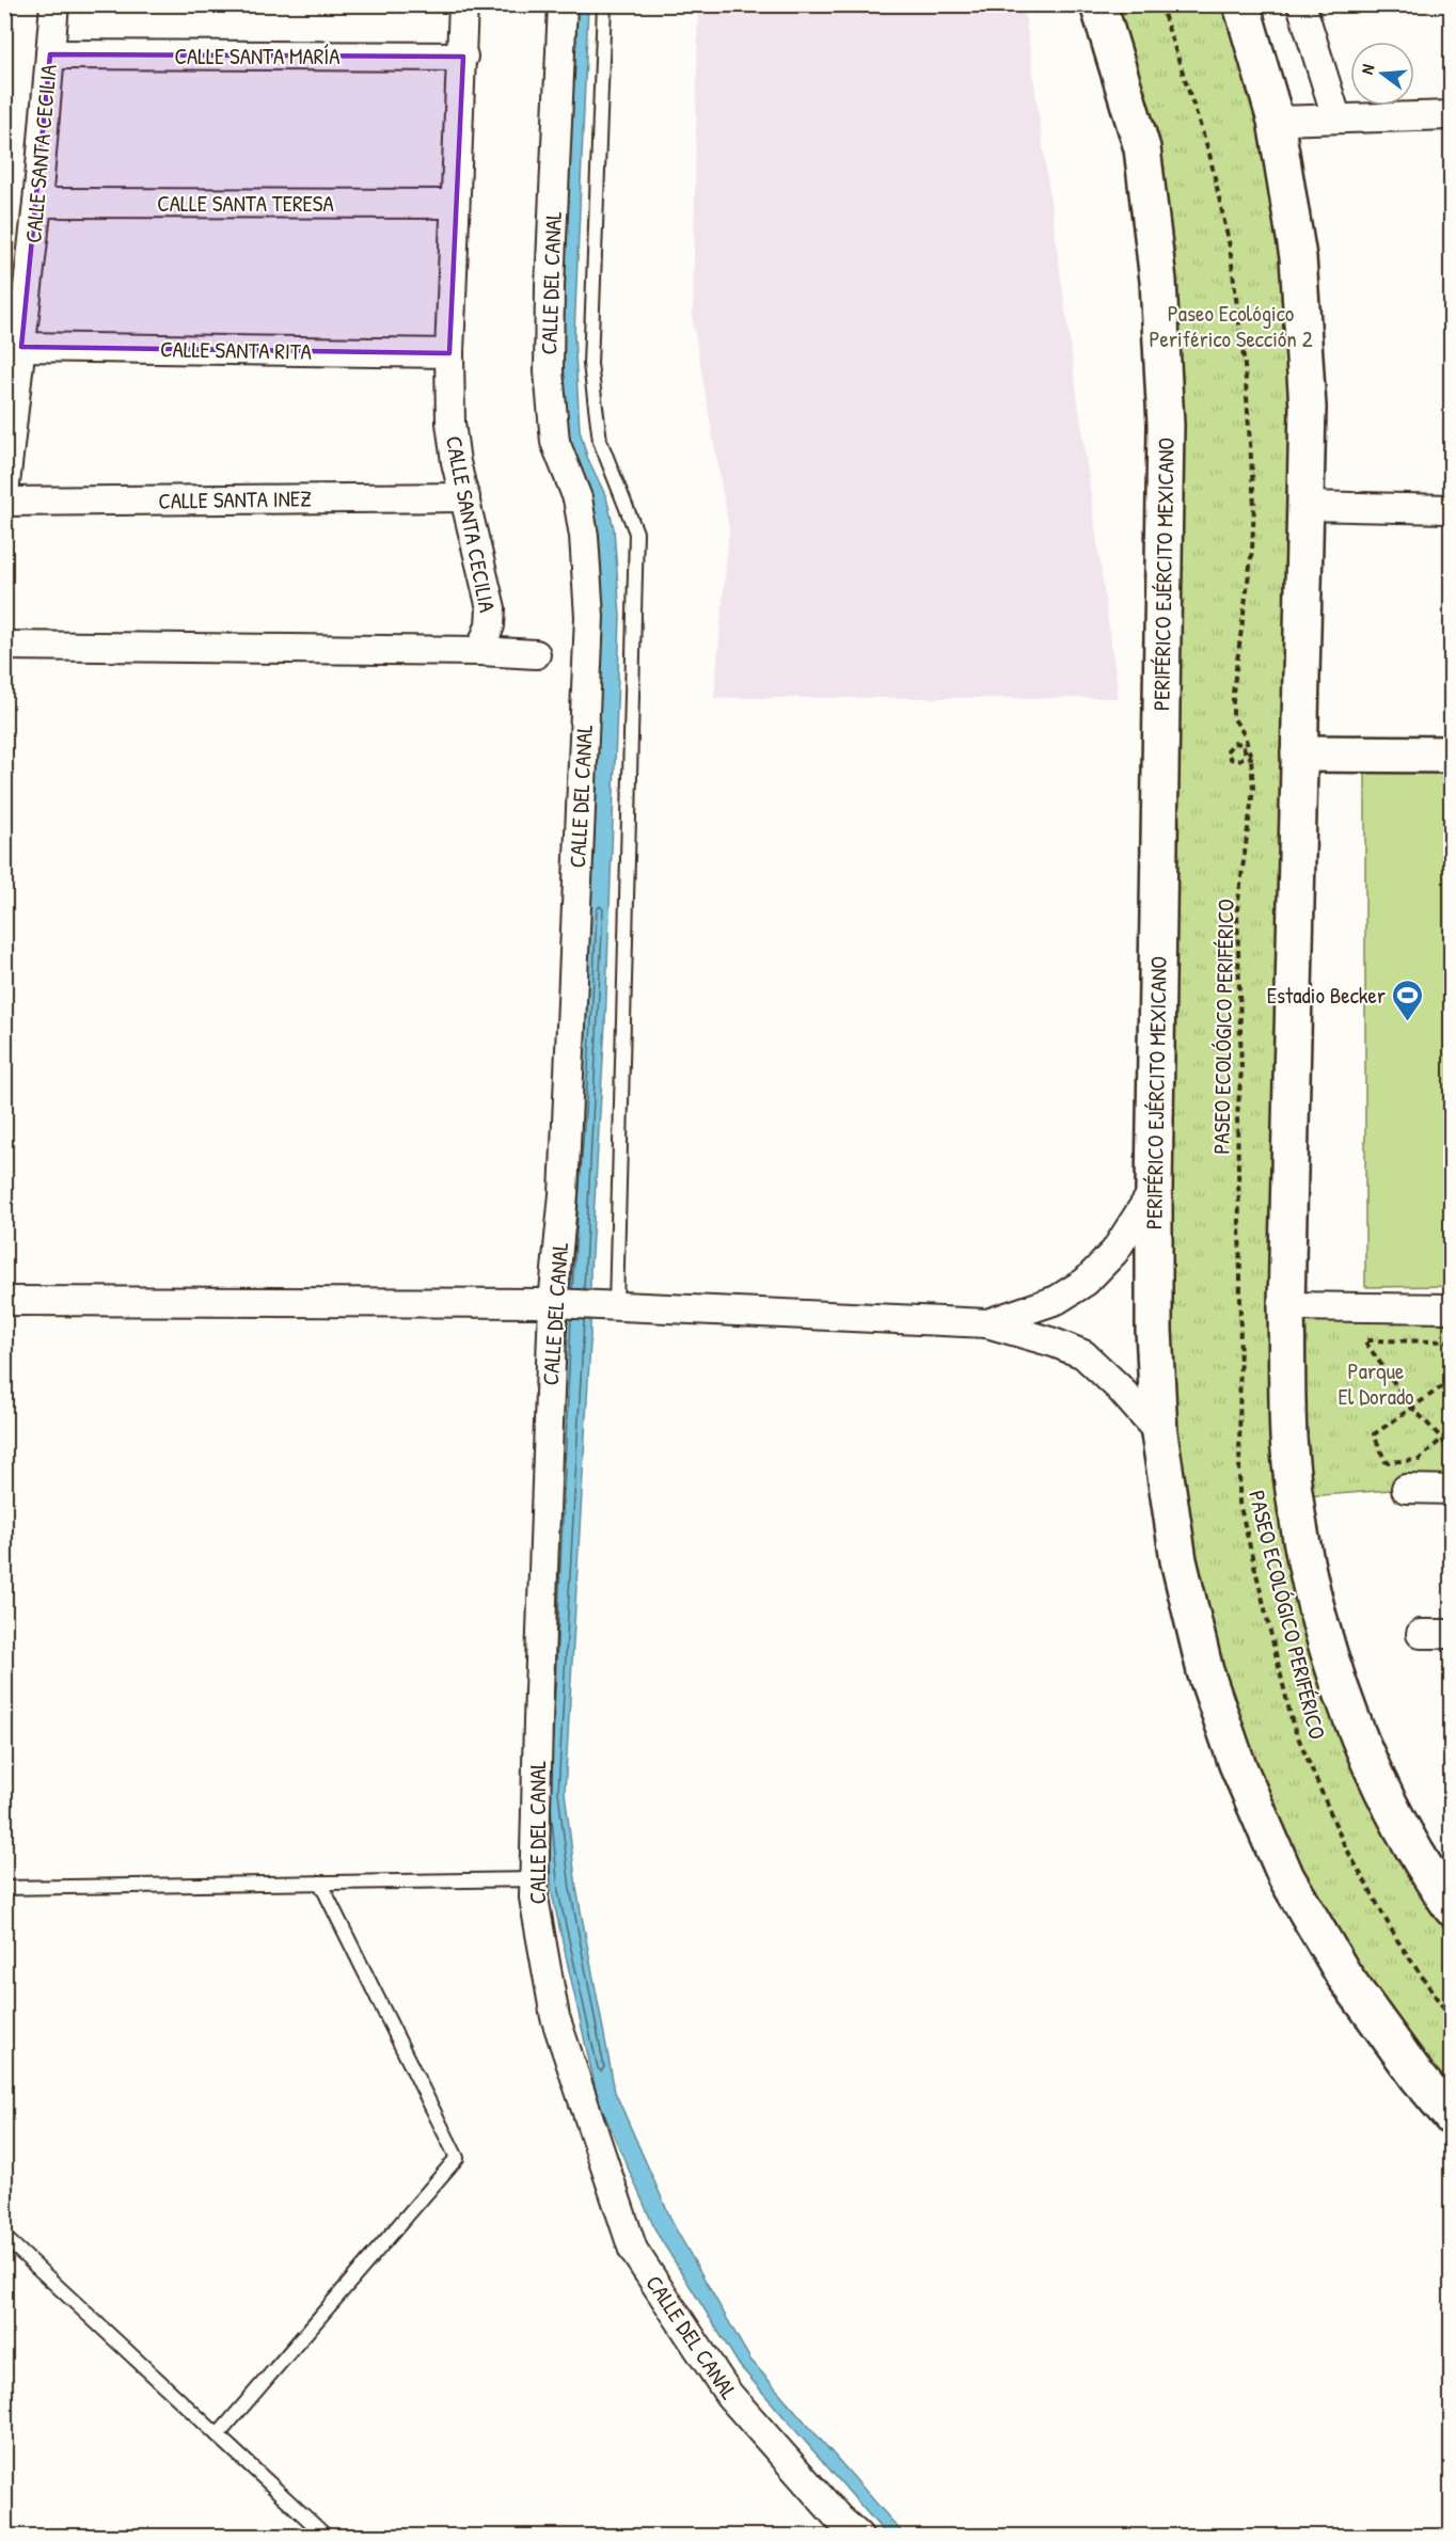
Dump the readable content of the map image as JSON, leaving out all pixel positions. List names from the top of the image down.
{
  "streets": {
    "main road": ["PERIFÉRICO EJÉRCITO MEXICANO"],
    "street": [
      "CALLE SANTA MARÍA",
      "CALLE SANTA CECILIA",
      "CALLE SANTA TERESA",
      "CALLE DEL CANAL",
      "CALLE SANTA RITA",
      "CALLE SANTA INEZ"
    ],
    "path": ["PASEO ECOLÓGICO PERIFÉRICO"]
  },
  "crossings": [
    ["CALLE SANTA MARÍA", "CALLE SANTA CECILIA"],
    ["CALLE SANTA CECILIA", "CALLE SANTA TERESA"],
    ["CALLE SANTA CECILIA", "CALLE SANTA RITA"],
    ["CALLE SANTA CECILIA", "CALLE SANTA INEZ"]
  ],
  "parks": ["Paseo Ecológico Periférico Sección 2", "Parque El Dorado"],
  "places": {
    "sports": ["Estadio Becker"]
  },
  "north": "left"
}
